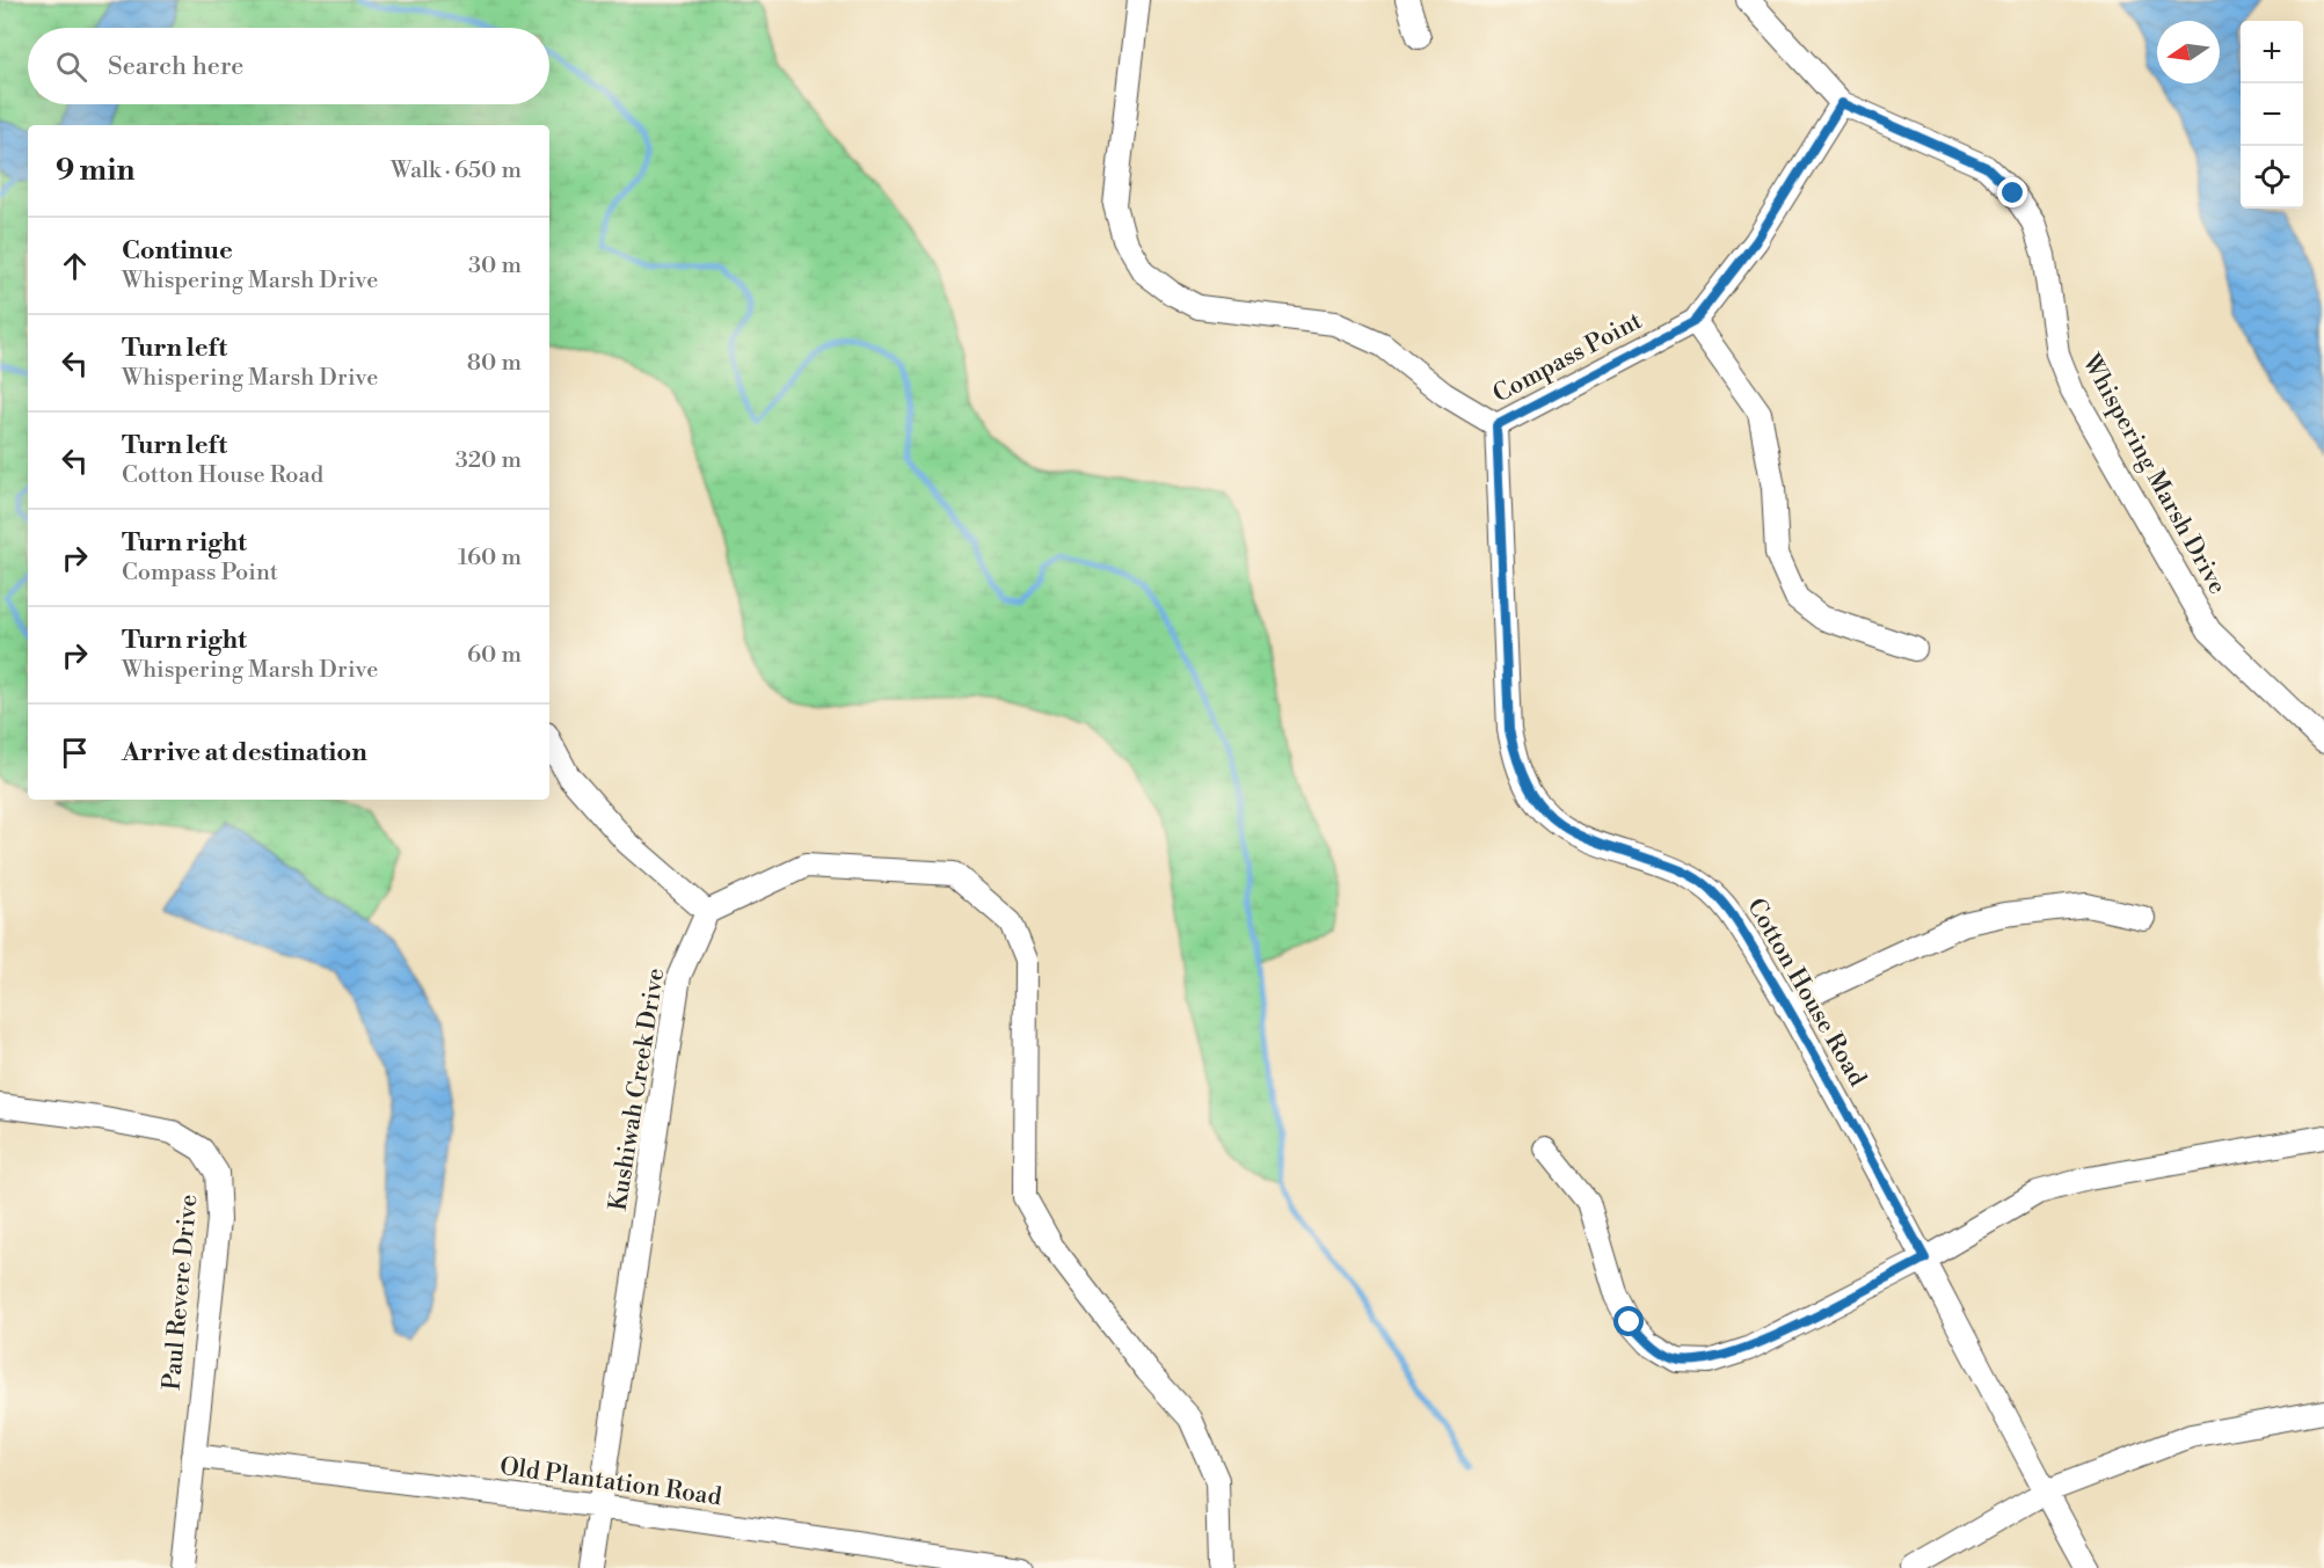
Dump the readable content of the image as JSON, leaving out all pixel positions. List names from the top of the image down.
{
  "streets": {
    "street": [
      "Compass Point",
      "Whispering Marsh Drive",
      "Cotton House Road",
      "Kushiwah Creek Drive",
      "Paul Revere Drive",
      "Old Plantation Road"
    ]
  },
  "crossings": [
    ["Compass Point", "Whispering Marsh Drive"],
    ["Compass Point", "Cotton House Road"],
    ["Kushiwah Creek Drive", "Old Plantation Road"],
    ["Paul Revere Drive", "Old Plantation Road"]
  ],
  "north": "left",
  "page": {
    "map_buttons": ["+", "−"],
    "search": "Search here",
    "heading": ["9 min", "Walk · 650 m"],
    "list": [
      ["Continue", "Whispering Marsh Drive", "30 m"],
      ["Turn left", "Whispering Marsh Drive", "80 m"],
      ["Turn left", "Cotton House Road", "320 m"],
      ["Turn right", "Compass Point", "160 m"],
      ["Turn right", "Whispering Marsh Drive", "60 m"],
      "Arrive at destination"
    ]
  }
}
